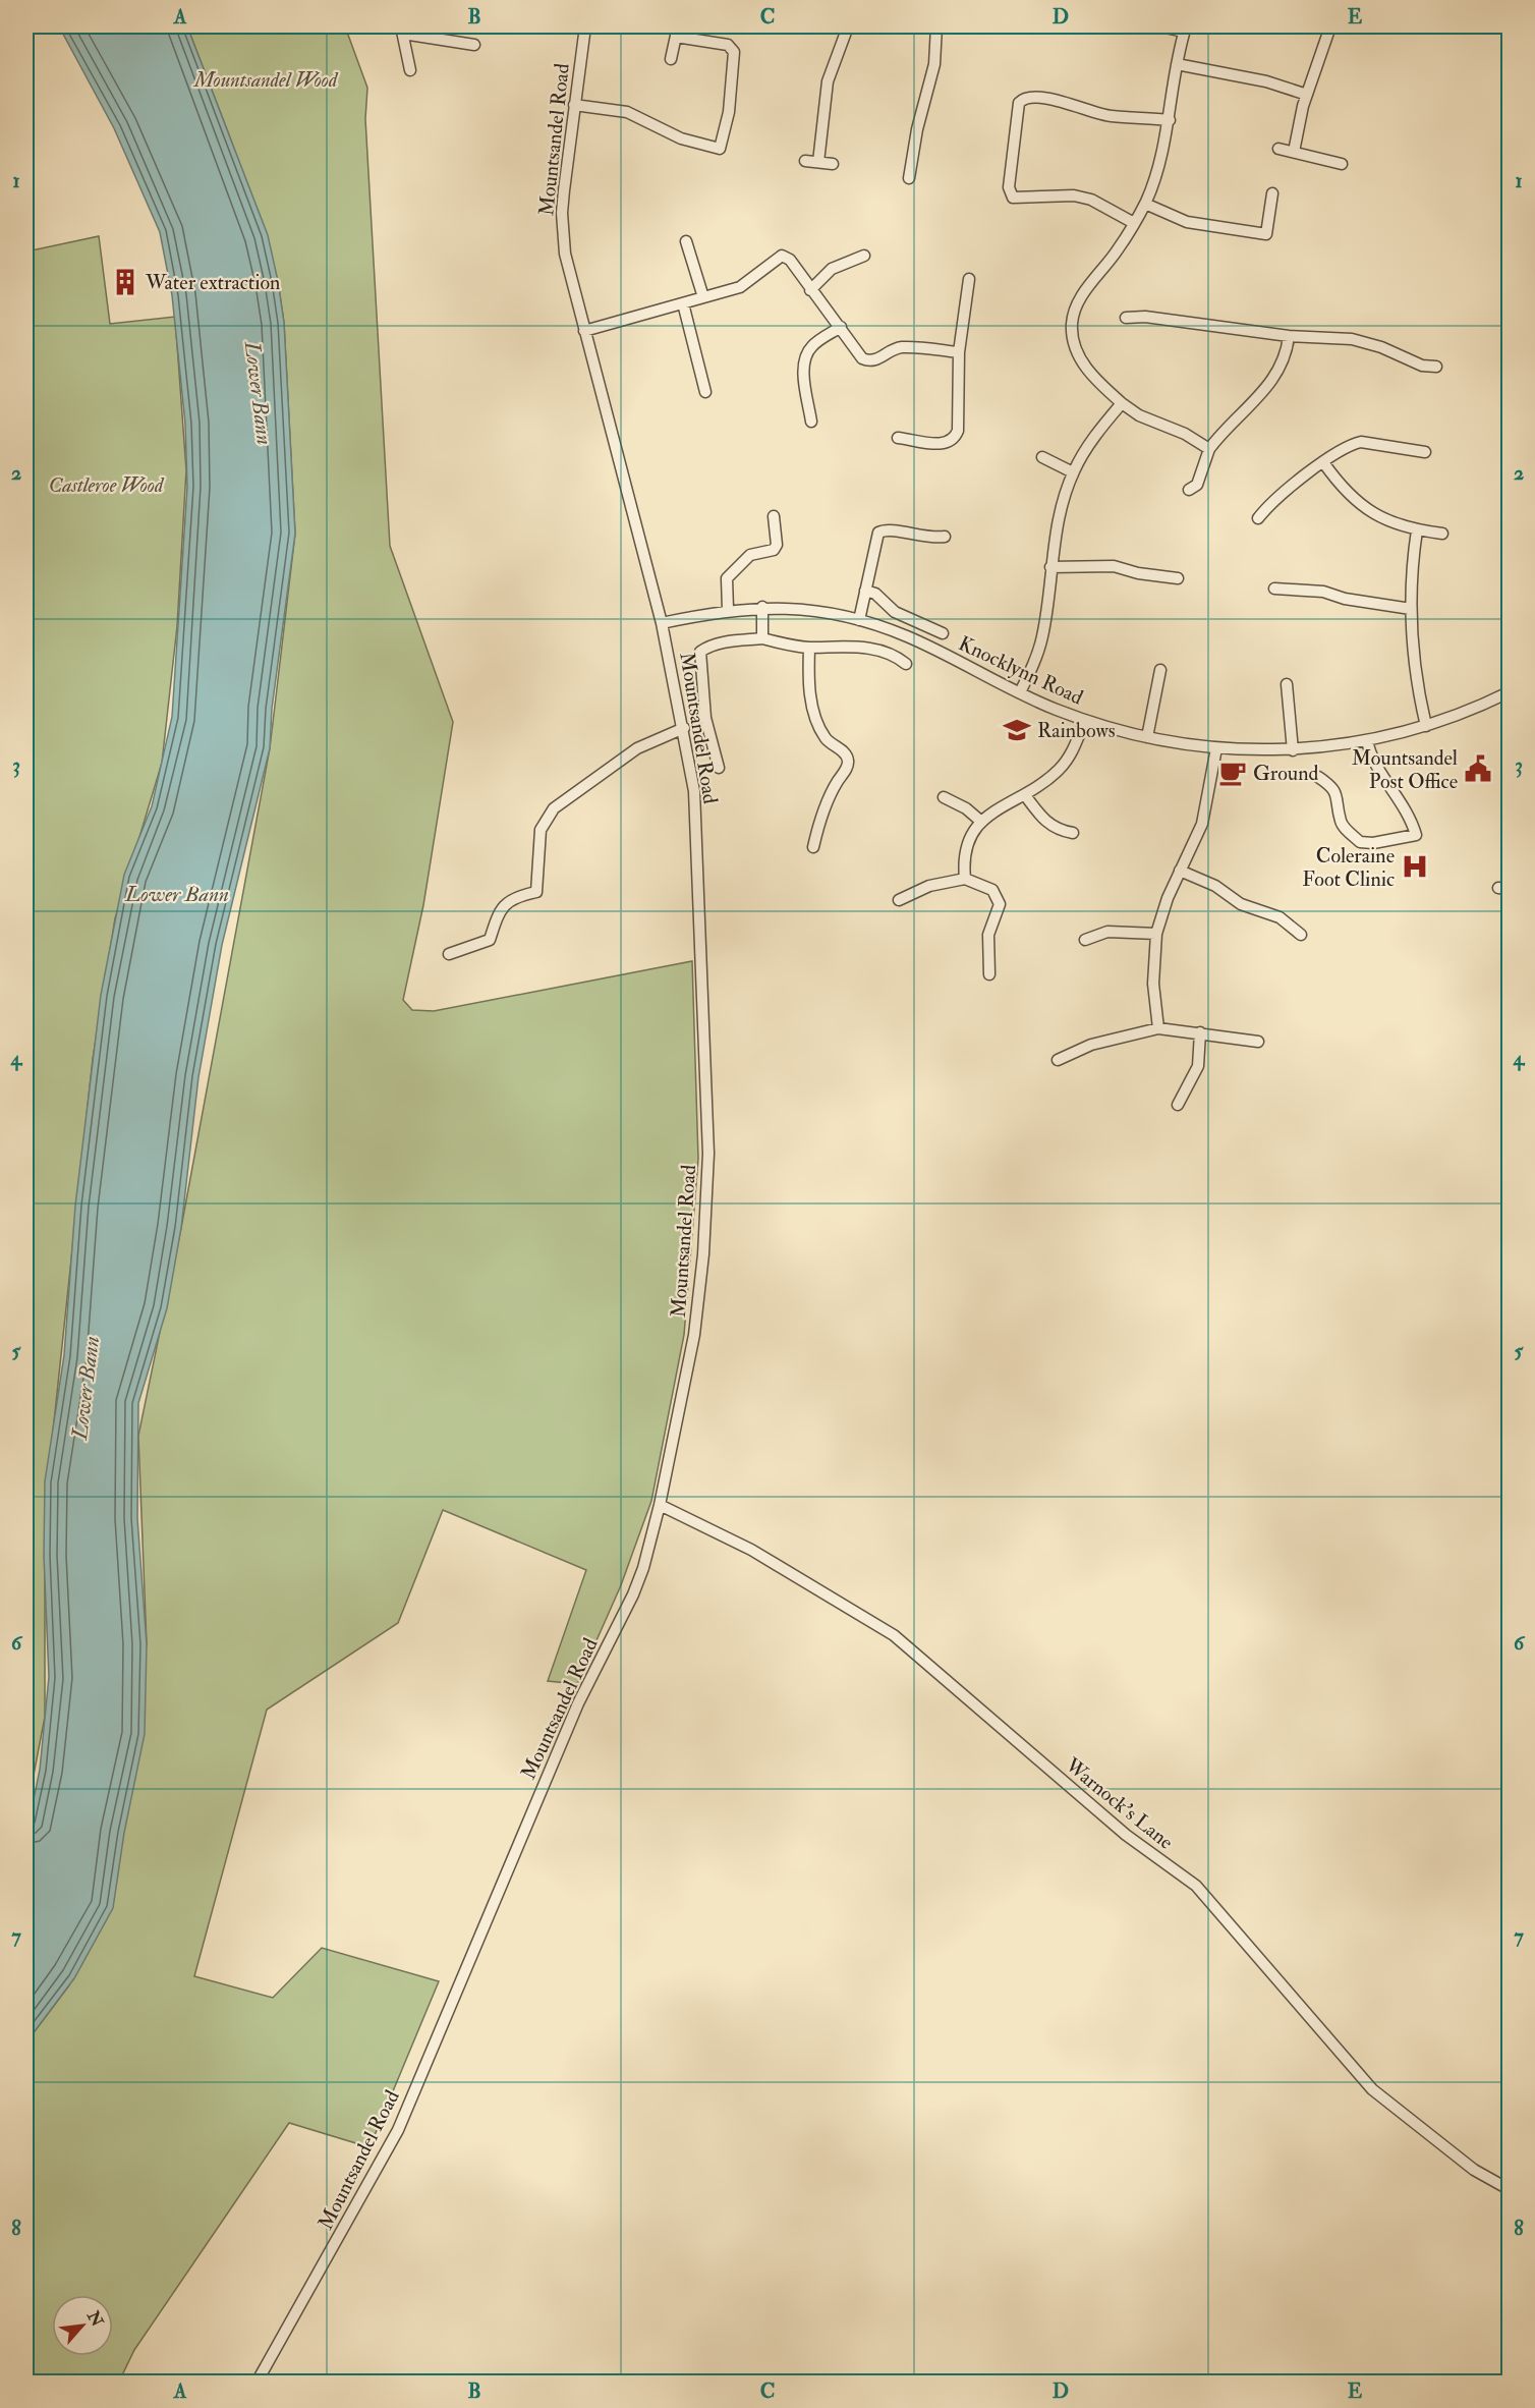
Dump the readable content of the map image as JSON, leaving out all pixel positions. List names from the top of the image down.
{
  "streets": {
    "street": ["Mountsandel Road", "Knocklynn Road", "Warnock's Lane"]
  },
  "crossings": [
    ["Mountsandel Road", "Knocklynn Road"],
    ["Mountsandel Road", "Warnock's Lane"]
  ],
  "water": ["Lower Bann"],
  "parks": ["Mountsandel Wood", "Castleroe Wood"],
  "places": {
    "building": ["Water extraction"],
    "school or university": ["Rainbows"],
    "public building": ["Mountsandel Post Office"],
    "cafe": ["Ground"],
    "hospital": ["Coleraine Foot Clinic"]
  },
  "north": "top right",
  "grid": {
    "columns": [
      "A",
      "B",
      "C",
      "D",
      "E"
    ],
    "rows": [
      "1",
      "2",
      "3",
      "4",
      "5",
      "6",
      "7",
      "8"
    ]
  }
}
